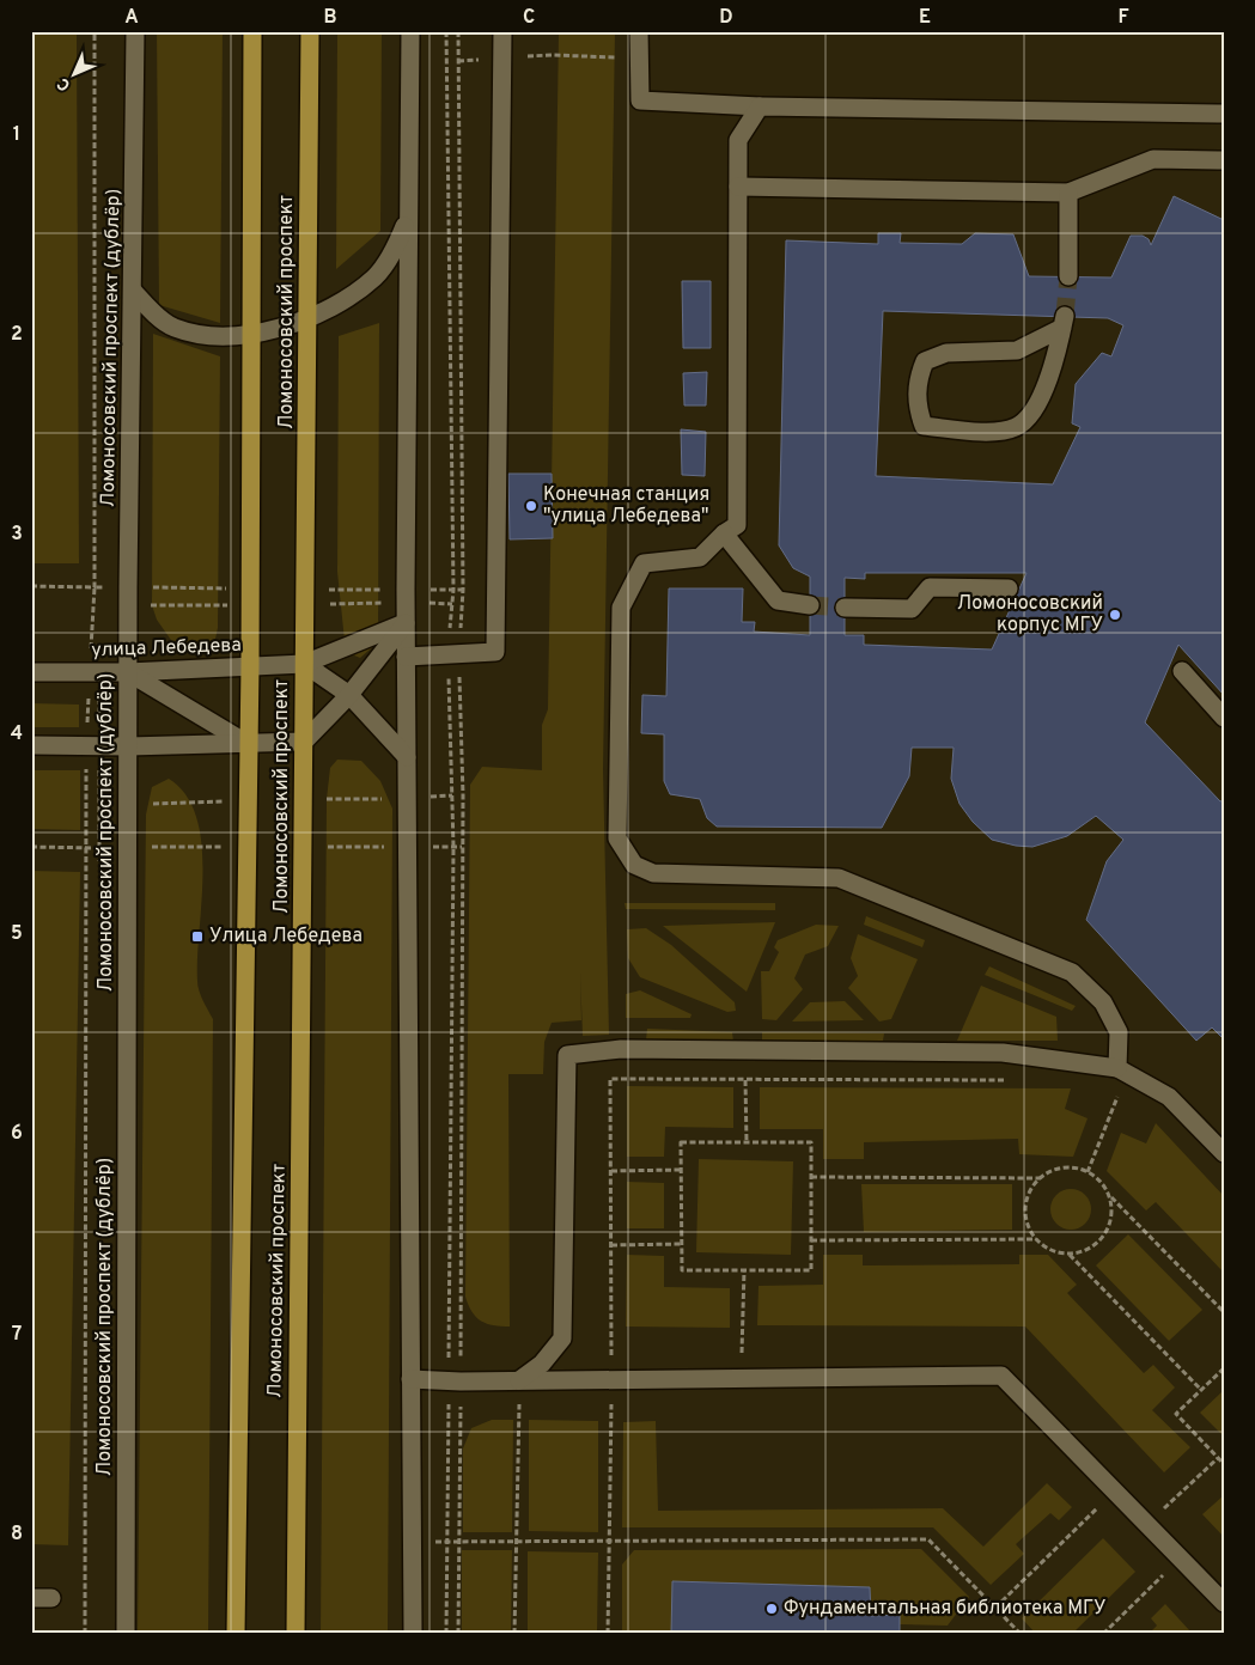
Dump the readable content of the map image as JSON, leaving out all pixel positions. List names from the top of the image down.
{
  "streets": {
    "main road": ["Ломоносовский проспект"],
    "street": ["Ломоносовский проспект (дублёр)", "улица Лебедева"]
  },
  "crossings": [
    ["Ломоносовский проспект", "Ломоносовский проспект (дублёр)"],
    ["Ломоносовский проспект", "улица Лебедева"],
    ["Ломоносовский проспект (дублёр)", "улица Лебедева"]
  ],
  "places": {
    "other": ["Конечная станция \"улица Лебедева\"", "Ломоносовский корпус МГУ", "Фундаментальная библиотека МГУ"],
    "transit": ["Улица Лебедева"]
  },
  "north": "bottom left",
  "grid": {
    "columns": [
      "A",
      "B",
      "C",
      "D",
      "E",
      "F"
    ],
    "rows": [
      "1",
      "2",
      "3",
      "4",
      "5",
      "6",
      "7",
      "8"
    ]
  }
}
